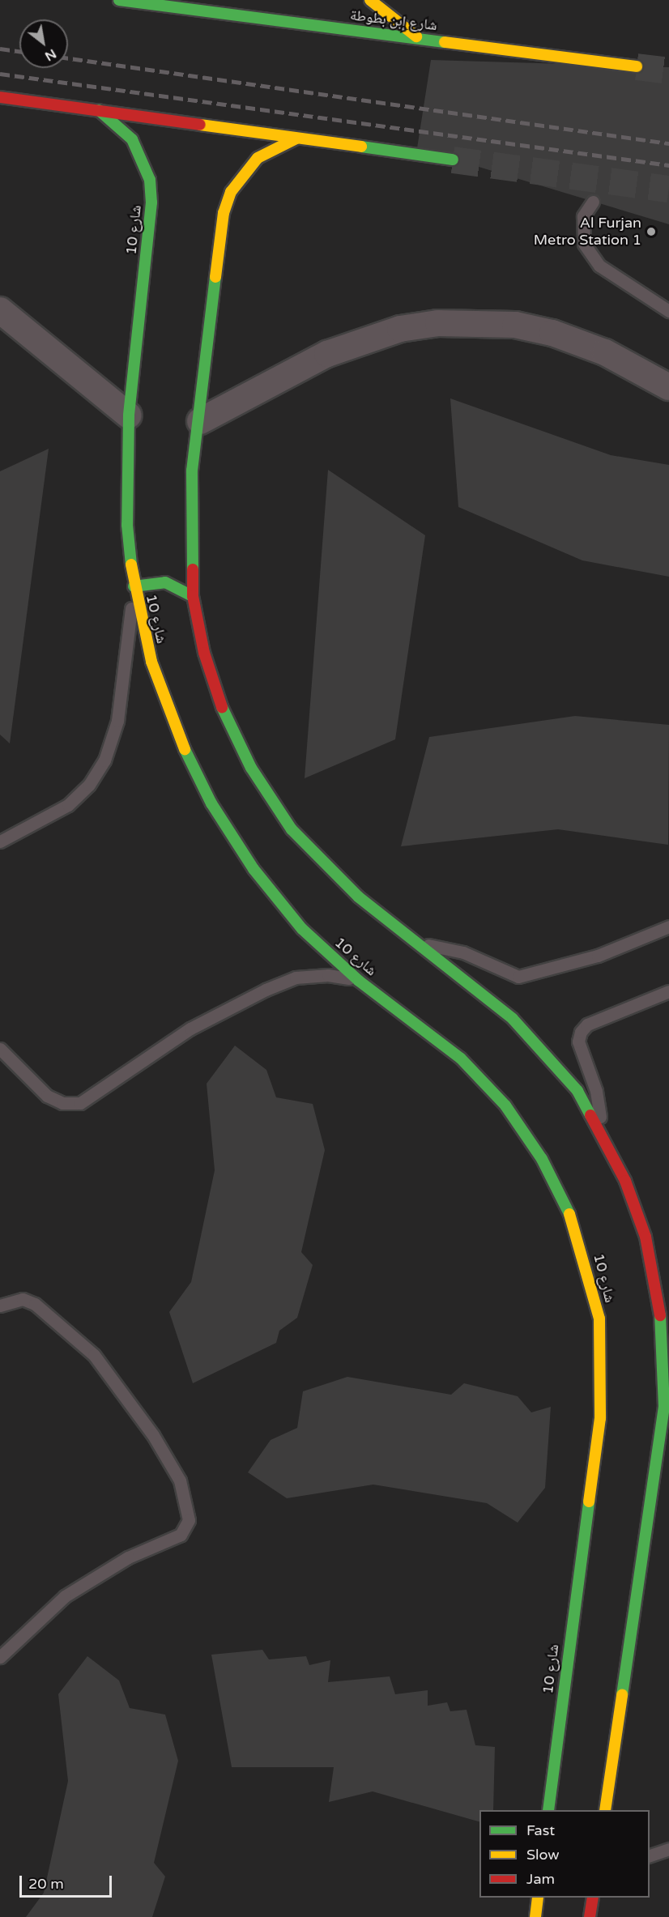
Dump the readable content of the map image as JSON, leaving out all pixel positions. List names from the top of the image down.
{
  "streets": {
    "street": ["شارع إبن بطوطة", "شارع 10"]
  },
  "places": ["Al Furjan Metro Station 1"],
  "legend": ["Fast", "Slow", "Jam"],
  "scale_bar": "20 m",
  "north": "bottom right"
}
